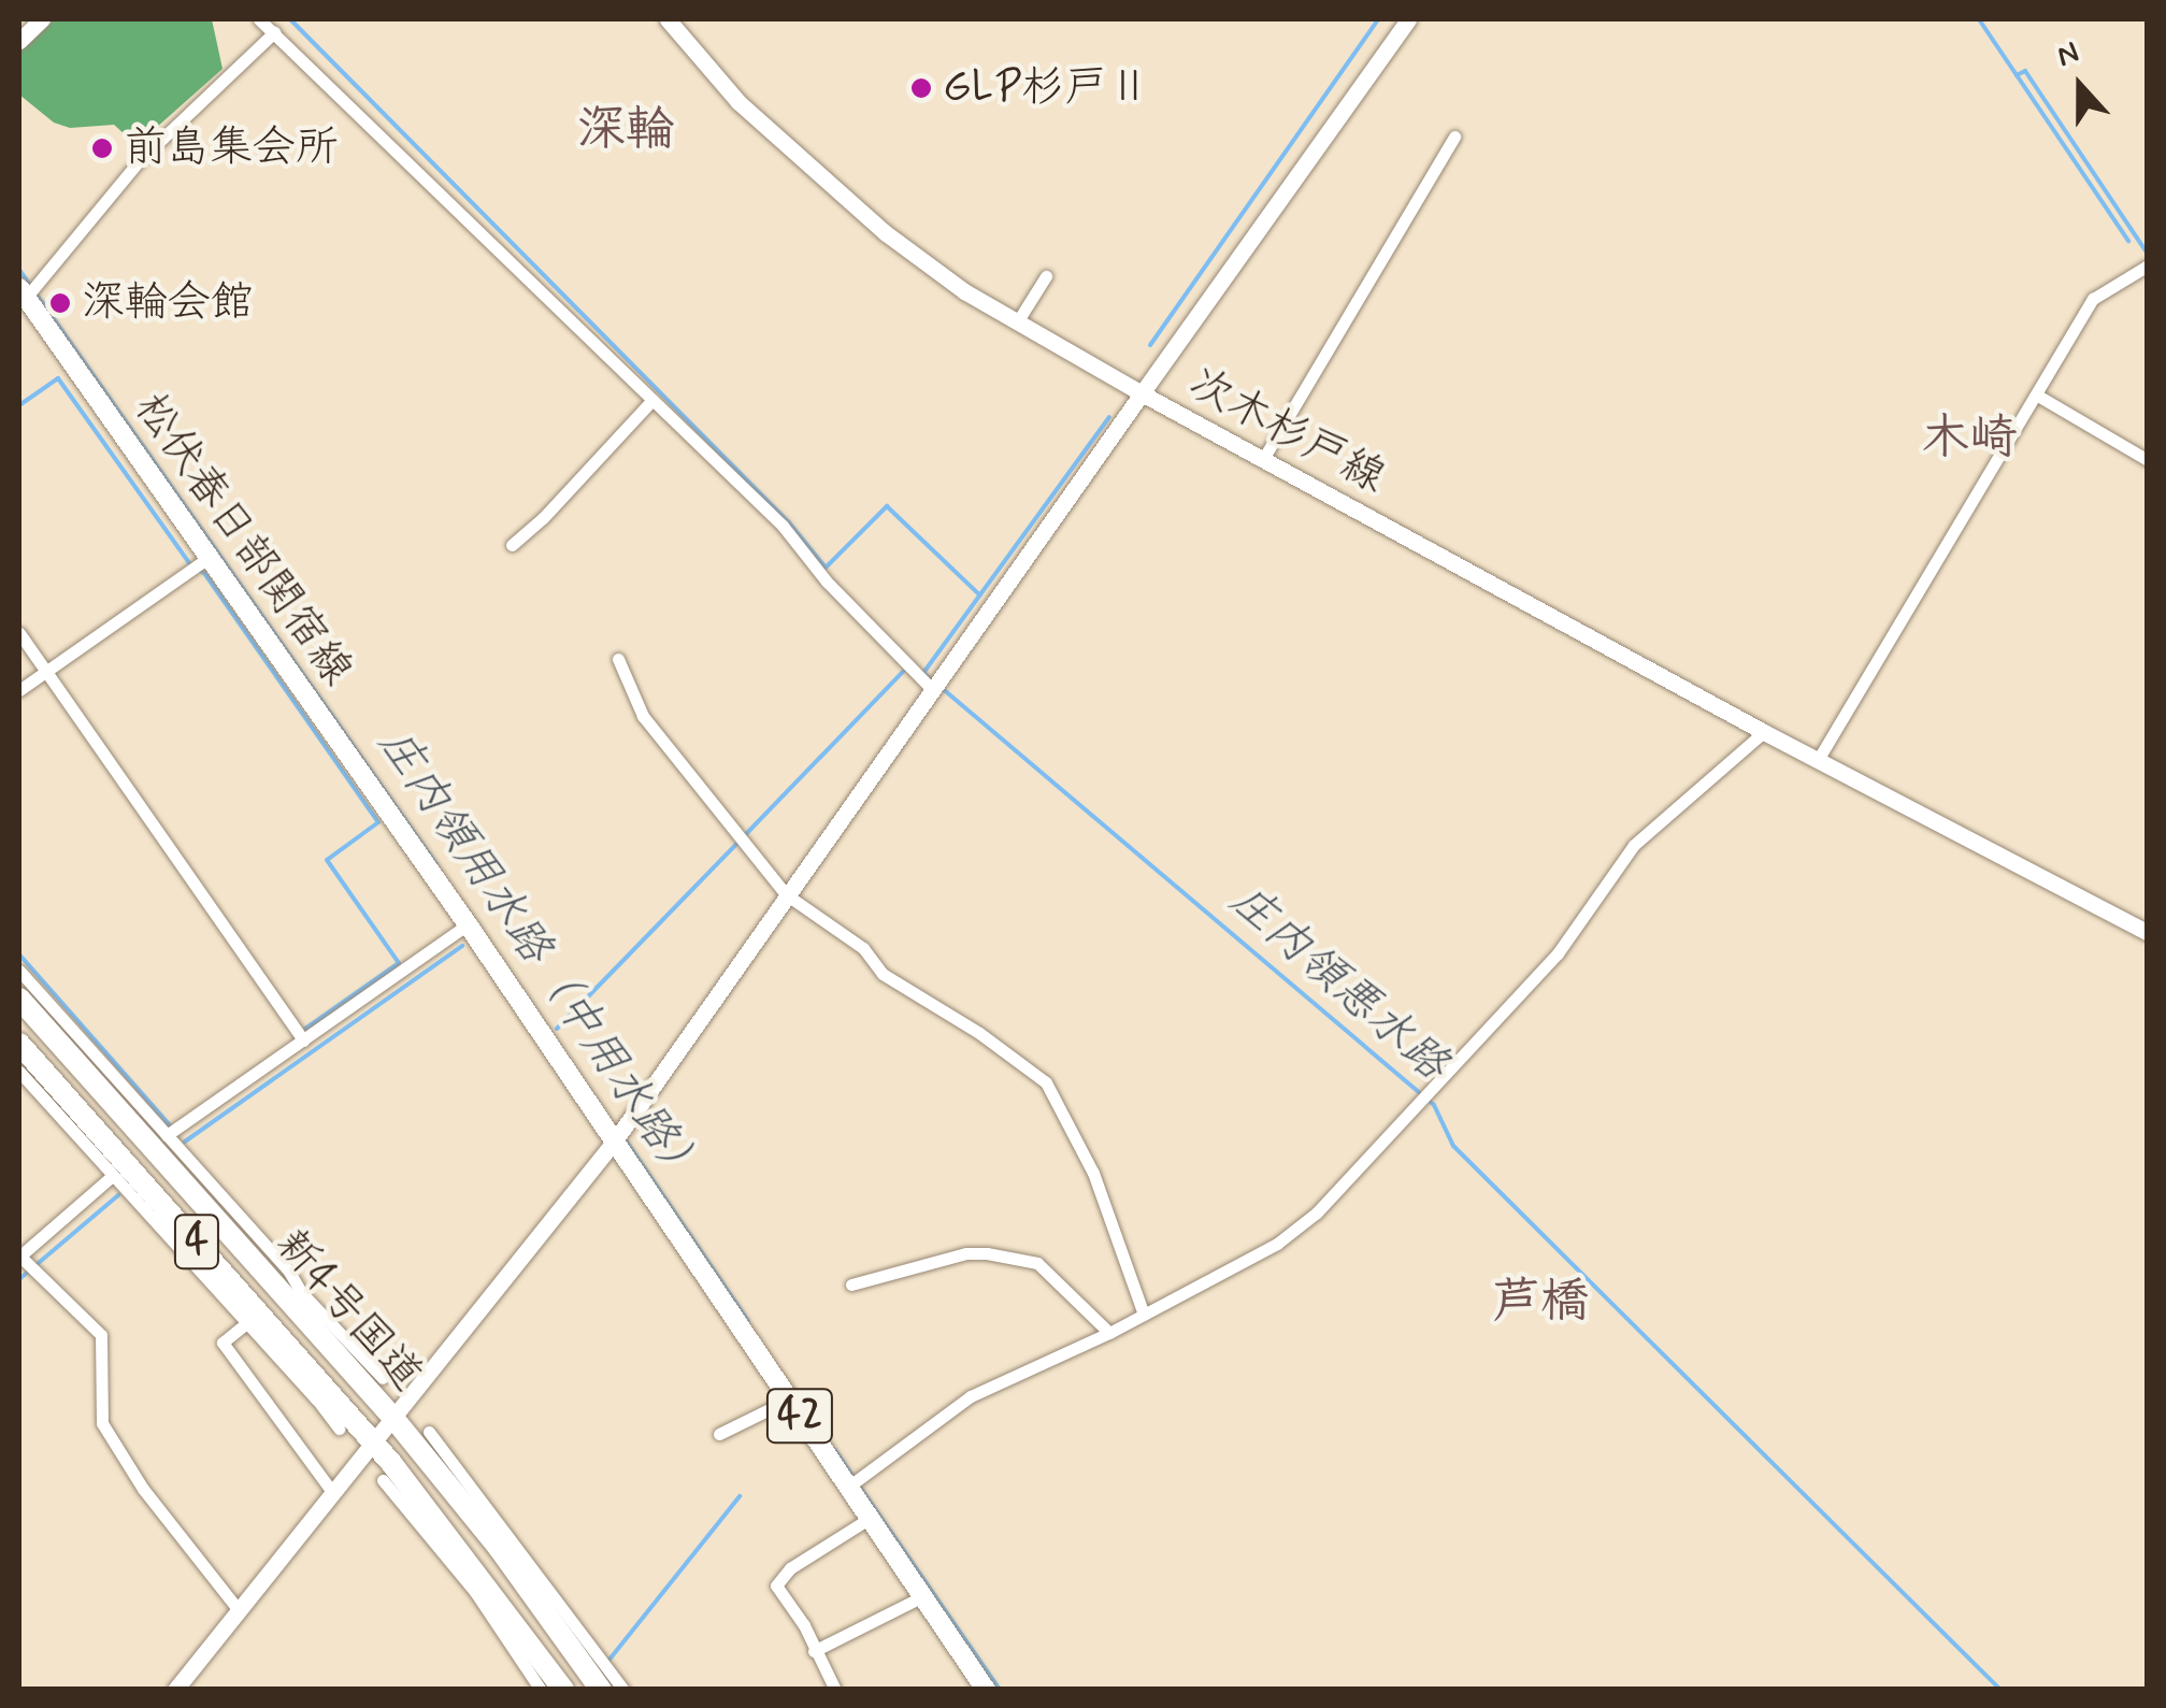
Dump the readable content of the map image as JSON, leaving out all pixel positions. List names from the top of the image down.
{
  "streets": {
    "highway": ["4", "新4号国道"],
    "main road": ["次木杉戸線", "松伏春日部関宿線", "42"]
  },
  "crossings": [
    ["次木杉戸線", "松伏春日部関宿線"],
    ["次木杉戸線", "新4号国道"]
  ],
  "districts": ["深輪", "木崎", "芦橋"],
  "water": ["庄内領用水路（中用水路）", "庄内領悪水路"],
  "places": ["GLP杉戸Ⅱ", "前島集会所", "深輪会館"],
  "north": "top"
}
